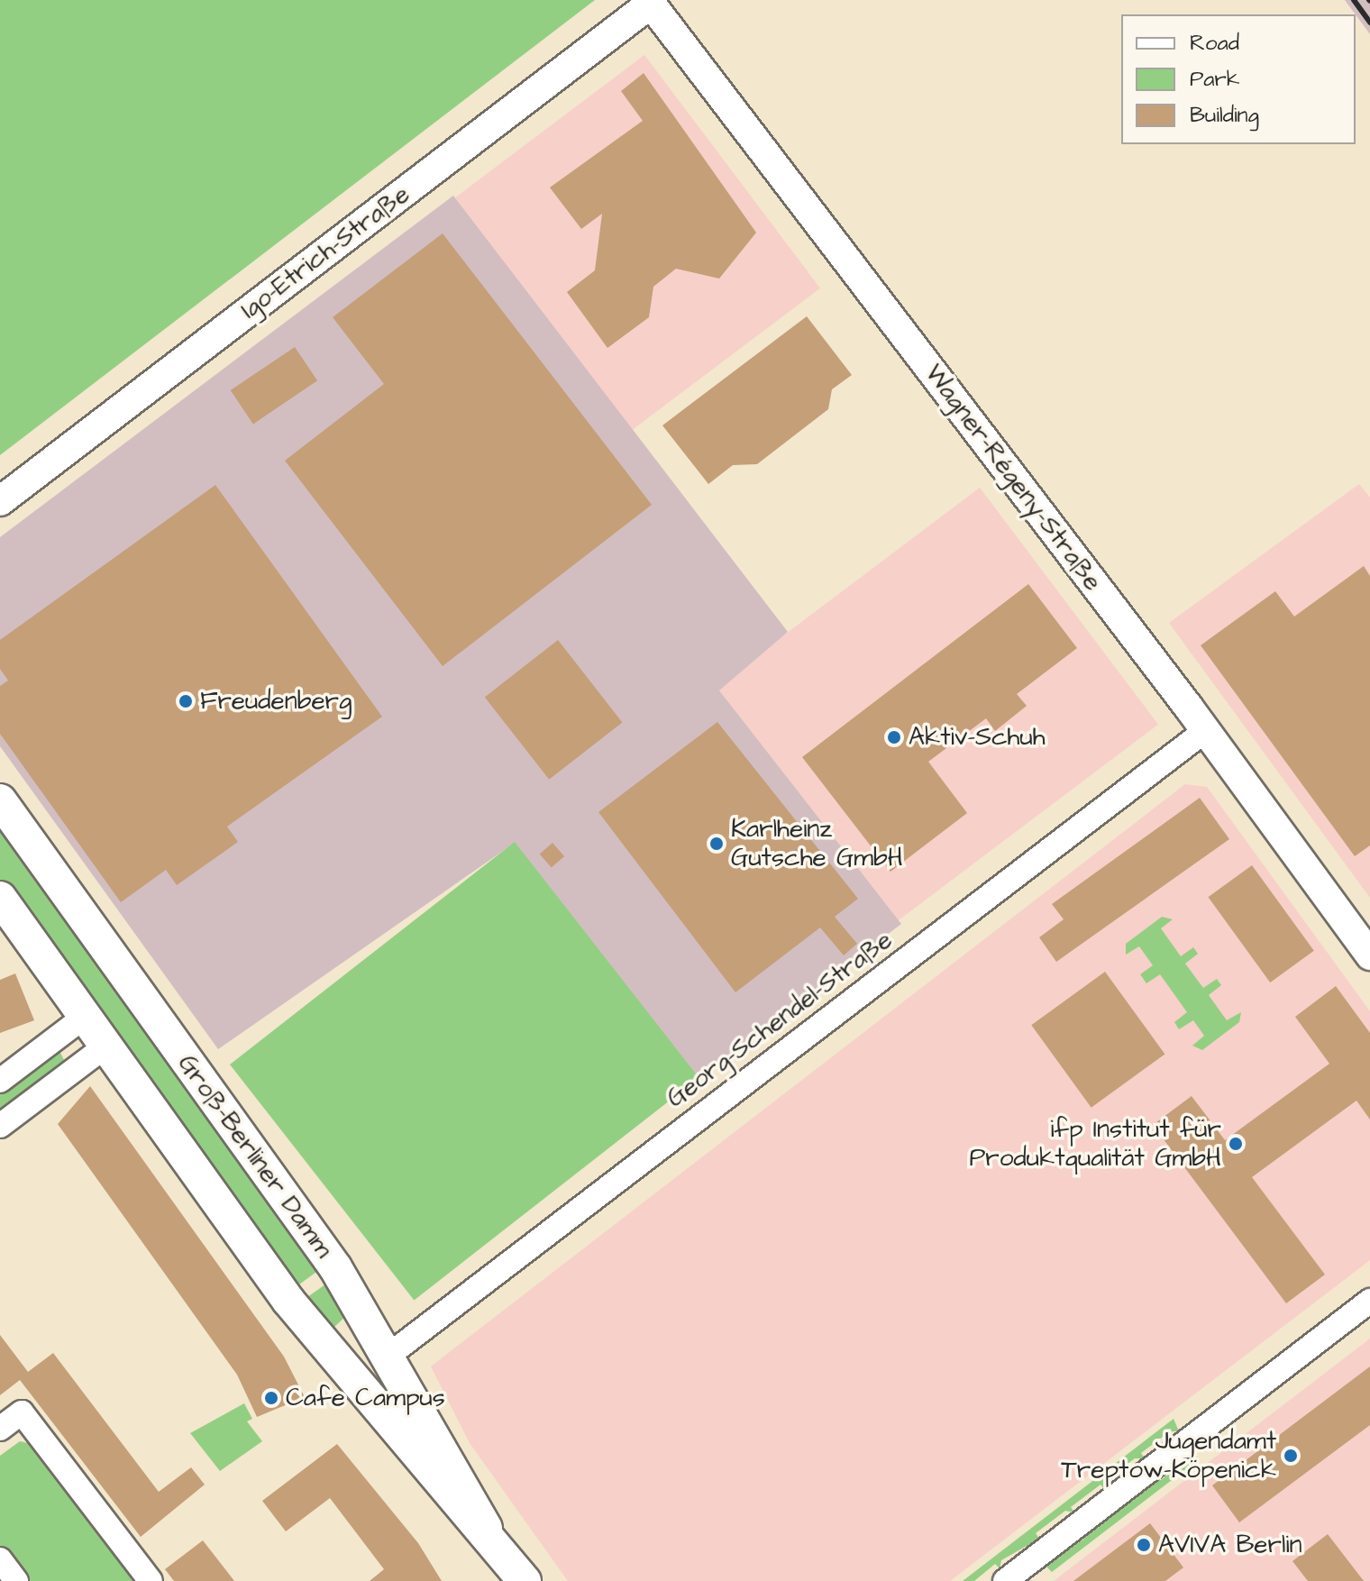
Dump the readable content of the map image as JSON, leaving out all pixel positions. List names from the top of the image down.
{
  "streets": {
    "main road": ["Groß-Berliner Damm"],
    "street": ["Igo-Etrich-Straße", "Wagner-Régeny-Straße", "Georg-Schendel-Straße"]
  },
  "crossings": [
    ["Igo-Etrich-Straße", "Wagner-Régeny-Straße"],
    ["Wagner-Régeny-Straße", "Georg-Schendel-Straße"],
    ["Georg-Schendel-Straße", "Groß-Berliner Damm"]
  ],
  "places": [
    "Freudenberg",
    "Aktiv-Schuh",
    "Karlheinz Gutsche GmbH",
    "ifp Institut für Produktqualität GmbH",
    "Cafe Campus",
    "Jugendamt Treptow-Köpenick",
    "AVIVA Berlin"
  ],
  "legend": ["Road", "Park", "Building"]
}
